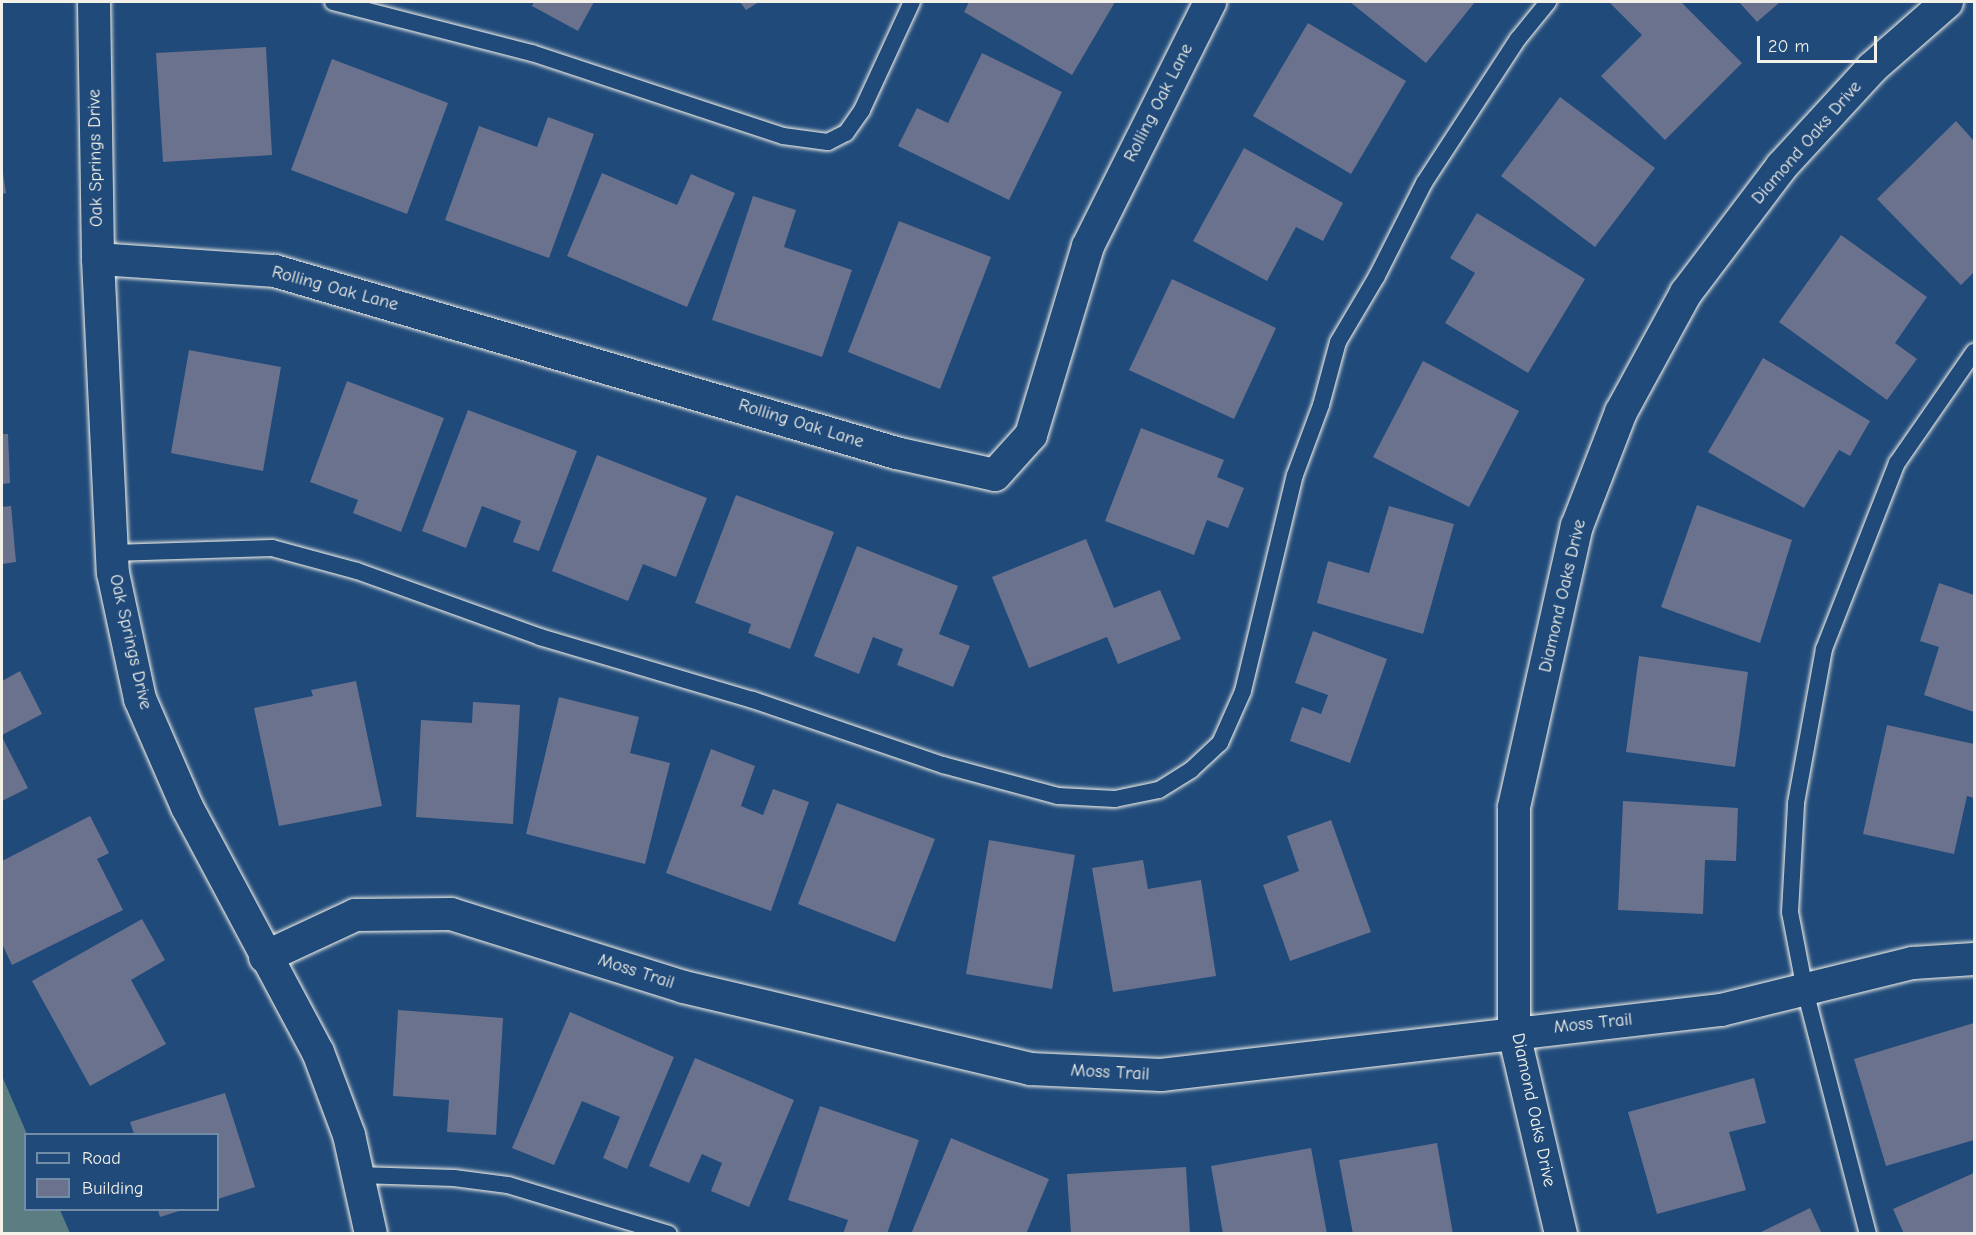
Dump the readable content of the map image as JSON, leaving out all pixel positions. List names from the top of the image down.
{
  "streets": {
    "street": [
      "Rolling Oak Lane",
      "Diamond Oaks Drive",
      "Oak Springs Drive",
      "Moss Trail"
    ]
  },
  "crossings": [
    ["Rolling Oak Lane", "Oak Springs Drive"],
    ["Diamond Oaks Drive", "Moss Trail"],
    ["Oak Springs Drive", "Moss Trail"]
  ],
  "legend": ["Road", "Building"],
  "scale_bar": "20 m"
}
